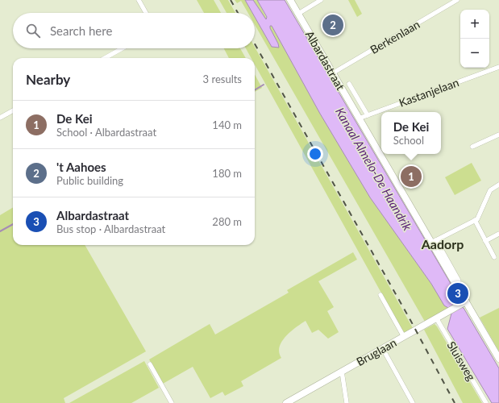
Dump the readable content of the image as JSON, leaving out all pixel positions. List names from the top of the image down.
{
  "streets": {
    "street": [
      "Berkenlaan",
      "Albardastraat",
      "Kastanjelaan",
      "Bruglaan",
      "Sluisweg"
    ]
  },
  "crossings": [
    ["Berkenlaan", "Albardastraat"],
    ["Albardastraat", "Kastanjelaan"],
    ["Albardastraat", "Bruglaan"],
    ["Bruglaan", "Sluisweg"]
  ],
  "districts": ["Aadorp"],
  "water": ["Kanaal Almelo-De Haandrik"],
  "page": {
    "map_buttons": ["+", "−"],
    "pins": ["2", "1", "3"],
    "search": "Search here",
    "heading": ["Nearby", "3 results"],
    "list": [
      {
        "mark": "1",
        "name": "De Kei",
        "note": "School · Albardastraat",
        "value": "140 m"
      },
      {
        "mark": "2",
        "name": "'t Aahoes",
        "note": "Public building",
        "value": "180 m"
      },
      {
        "mark": "3",
        "name": "Albardastraat",
        "note": "Bus stop · Albardastraat",
        "value": "280 m"
      }
    ],
    "popup": ["De Kei", "School"]
  }
}
